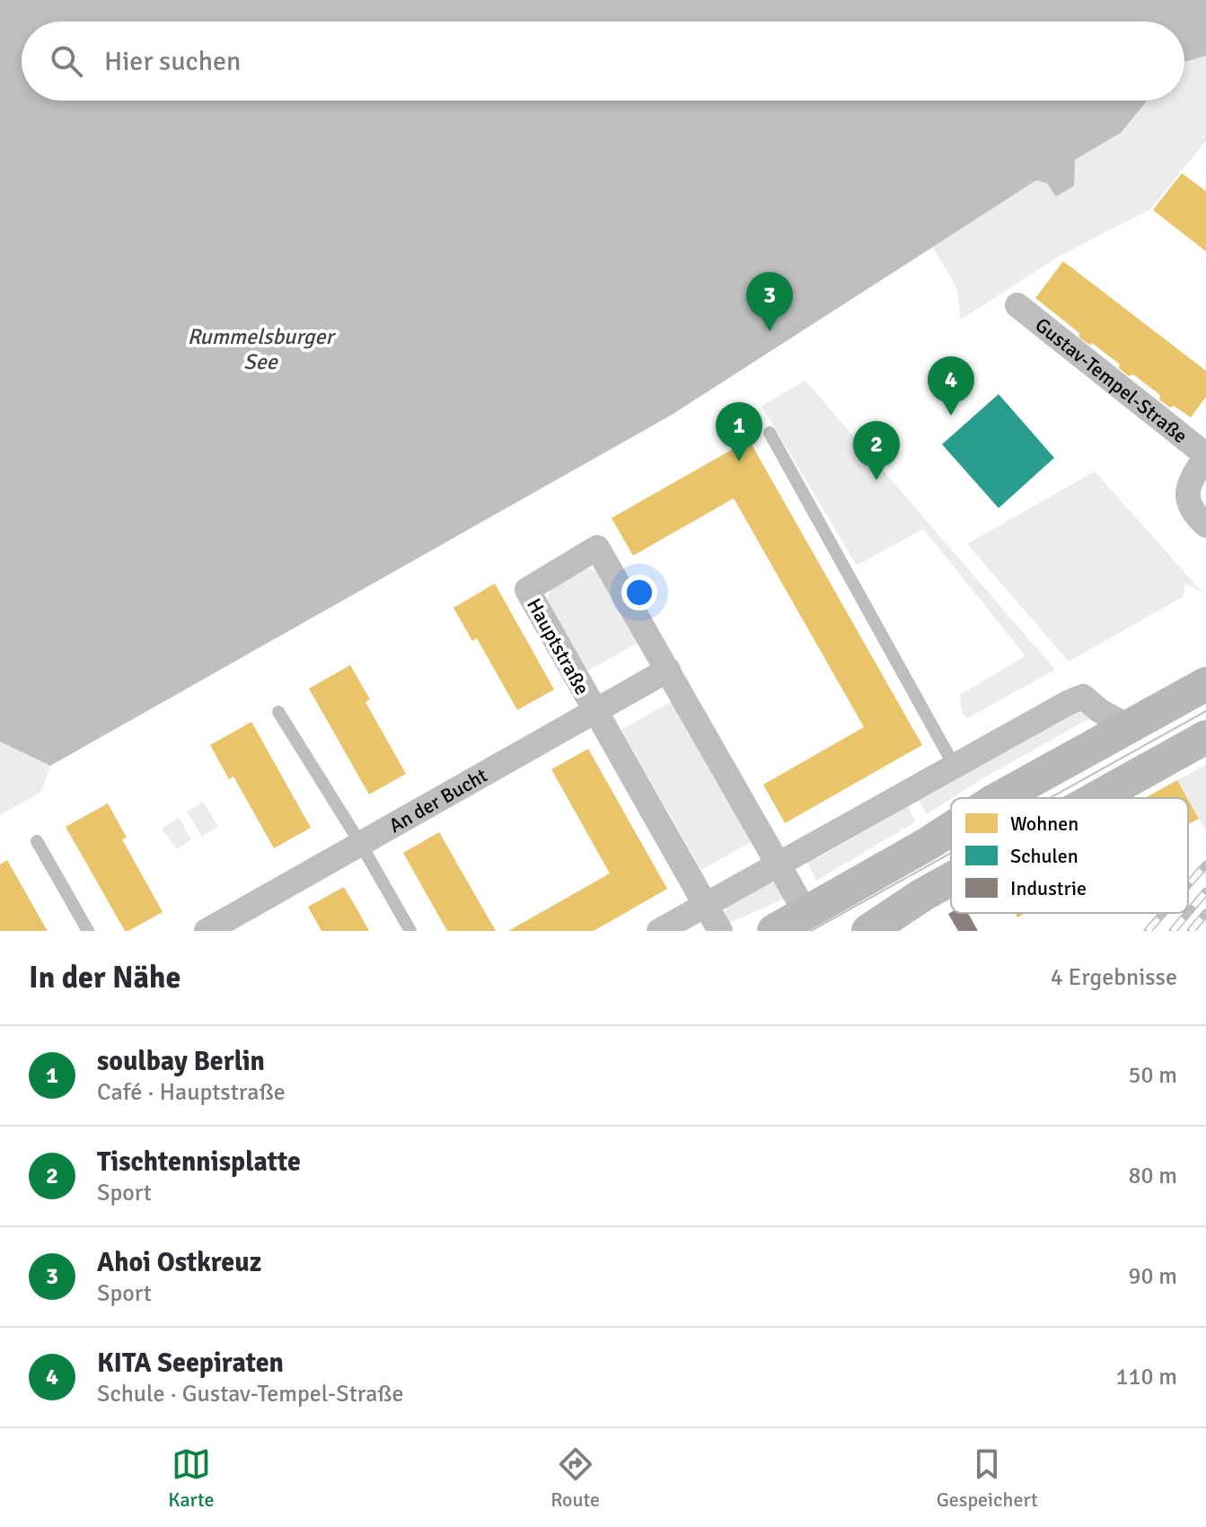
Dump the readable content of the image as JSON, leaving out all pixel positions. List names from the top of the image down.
{
  "streets": {
    "street": ["Gustav-Tempel-Straße", "Hauptstraße", "An der Bucht"]
  },
  "crossings": [
    ["Hauptstraße", "An der Bucht"]
  ],
  "water": ["Rummelsburger See"],
  "legend": ["Wohnen", "Schulen", "Industrie"],
  "page": {
    "search": "Hier suchen",
    "pins": [
      "3",
      "4",
      "1",
      "2"
    ],
    "heading": ["In der Nähe", "4 Ergebnisse"],
    "list": [
      {
        "mark": "1",
        "name": "soulbay Berlin",
        "note": "Café · Hauptstraße",
        "value": "50 m"
      },
      {
        "mark": "2",
        "name": "Tischtennisplatte",
        "note": "Sport",
        "value": "80 m"
      },
      {
        "mark": "3",
        "name": "Ahoi Ostkreuz",
        "note": "Sport",
        "value": "90 m"
      },
      {
        "mark": "4",
        "name": "KITA Seepiraten",
        "note": "Schule · Gustav-Tempel-Straße",
        "value": "110 m"
      }
    ],
    "nav": ["Karte", "Route", "Gespeichert"]
  }
}
